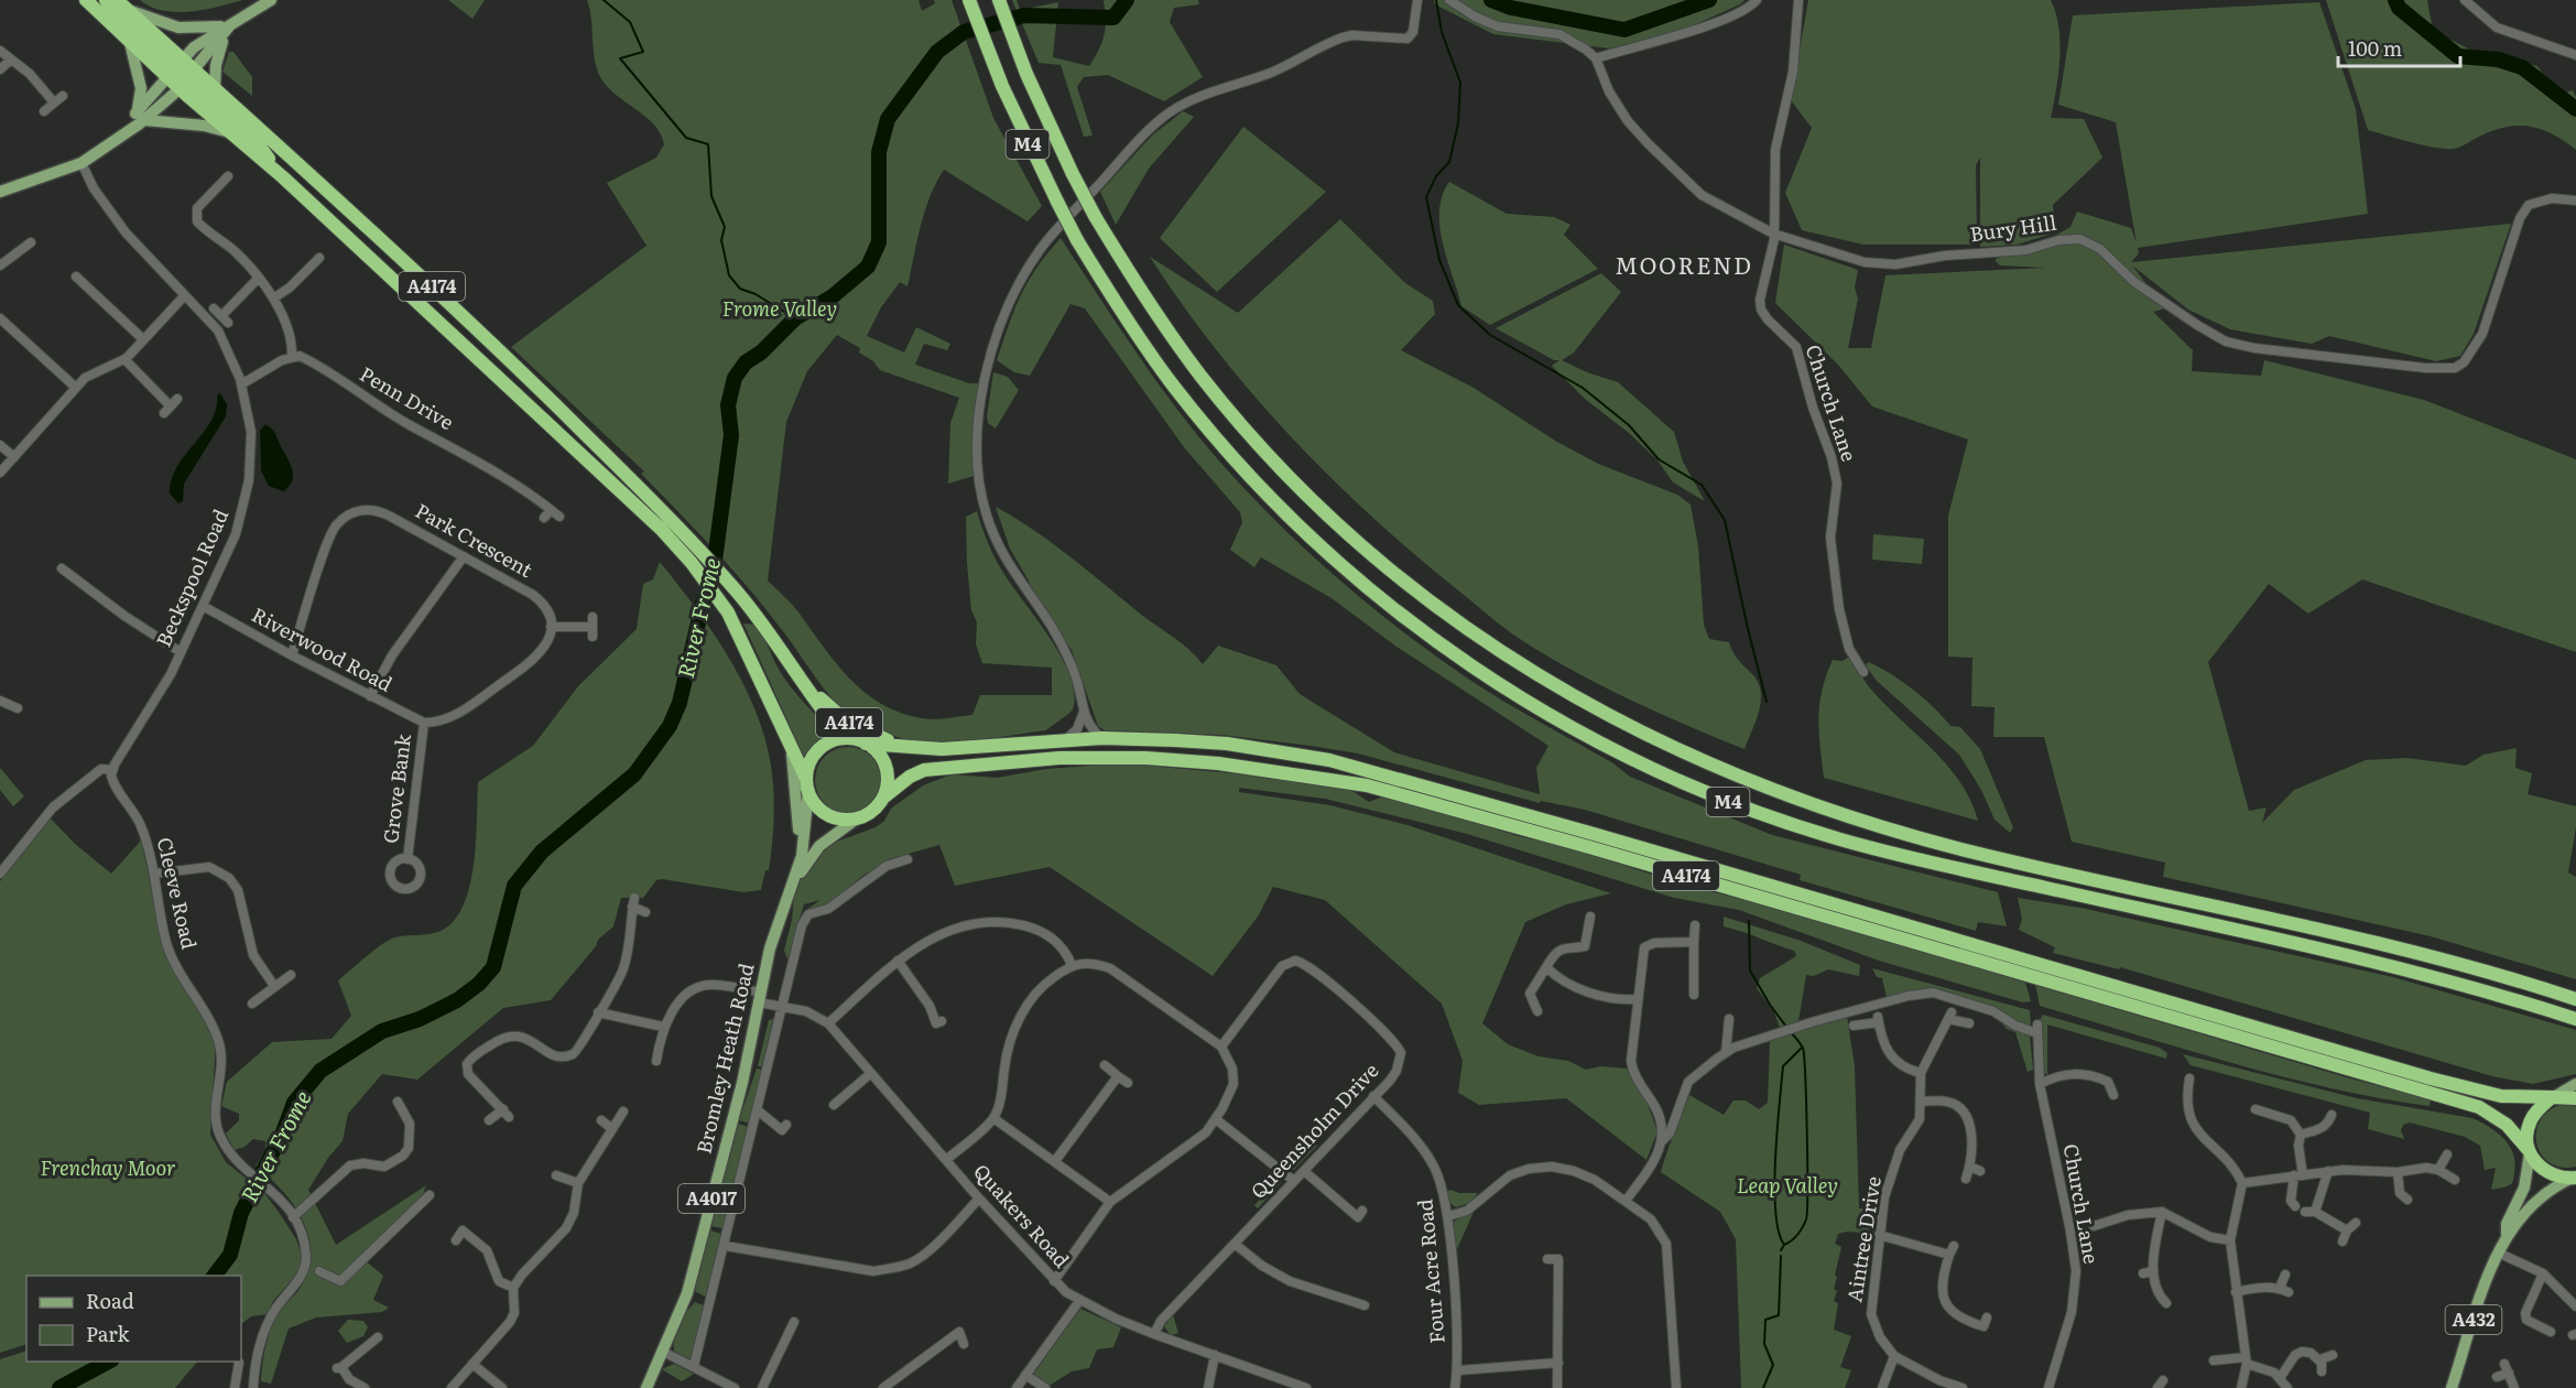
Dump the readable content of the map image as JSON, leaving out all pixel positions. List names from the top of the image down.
{
  "streets": {
    "highway": ["M4", "A4174"],
    "main road": ["Bromley Heath Road", "A4017", "A432"],
    "street": [
      "Bury Hill",
      "Penn Drive",
      "Church Lane",
      "Park Crescent",
      "Beckspool Road",
      "Riverwood Road",
      "Grove Bank",
      "Cleeve Road",
      "Queensholm Drive",
      "Quakers Road",
      "Aintree Drive",
      "Four Acre Road"
    ]
  },
  "crossings": [
    ["Bury Hill", "Church Lane"],
    ["A4174", "Bromley Heath Road"],
    ["A4174", "A4017"],
    ["A4174", "A432"],
    ["Park Crescent", "Riverwood Road"],
    ["Beckspool Road", "Riverwood Road"],
    ["Beckspool Road", "Cleeve Road"],
    ["Riverwood Road", "Grove Bank"],
    ["Bromley Heath Road", "A4017"],
    ["Bromley Heath Road", "Quakers Road"],
    ["Queensholm Drive", "Quakers Road"],
    ["Queensholm Drive", "Four Acre Road"]
  ],
  "districts": ["MOOREND"],
  "water": ["River Frome"],
  "parks": ["Frome Valley", "Frenchay Moor", "Leap Valley"],
  "legend": ["Road", "Park"],
  "scale_bar": "100 m"
}
